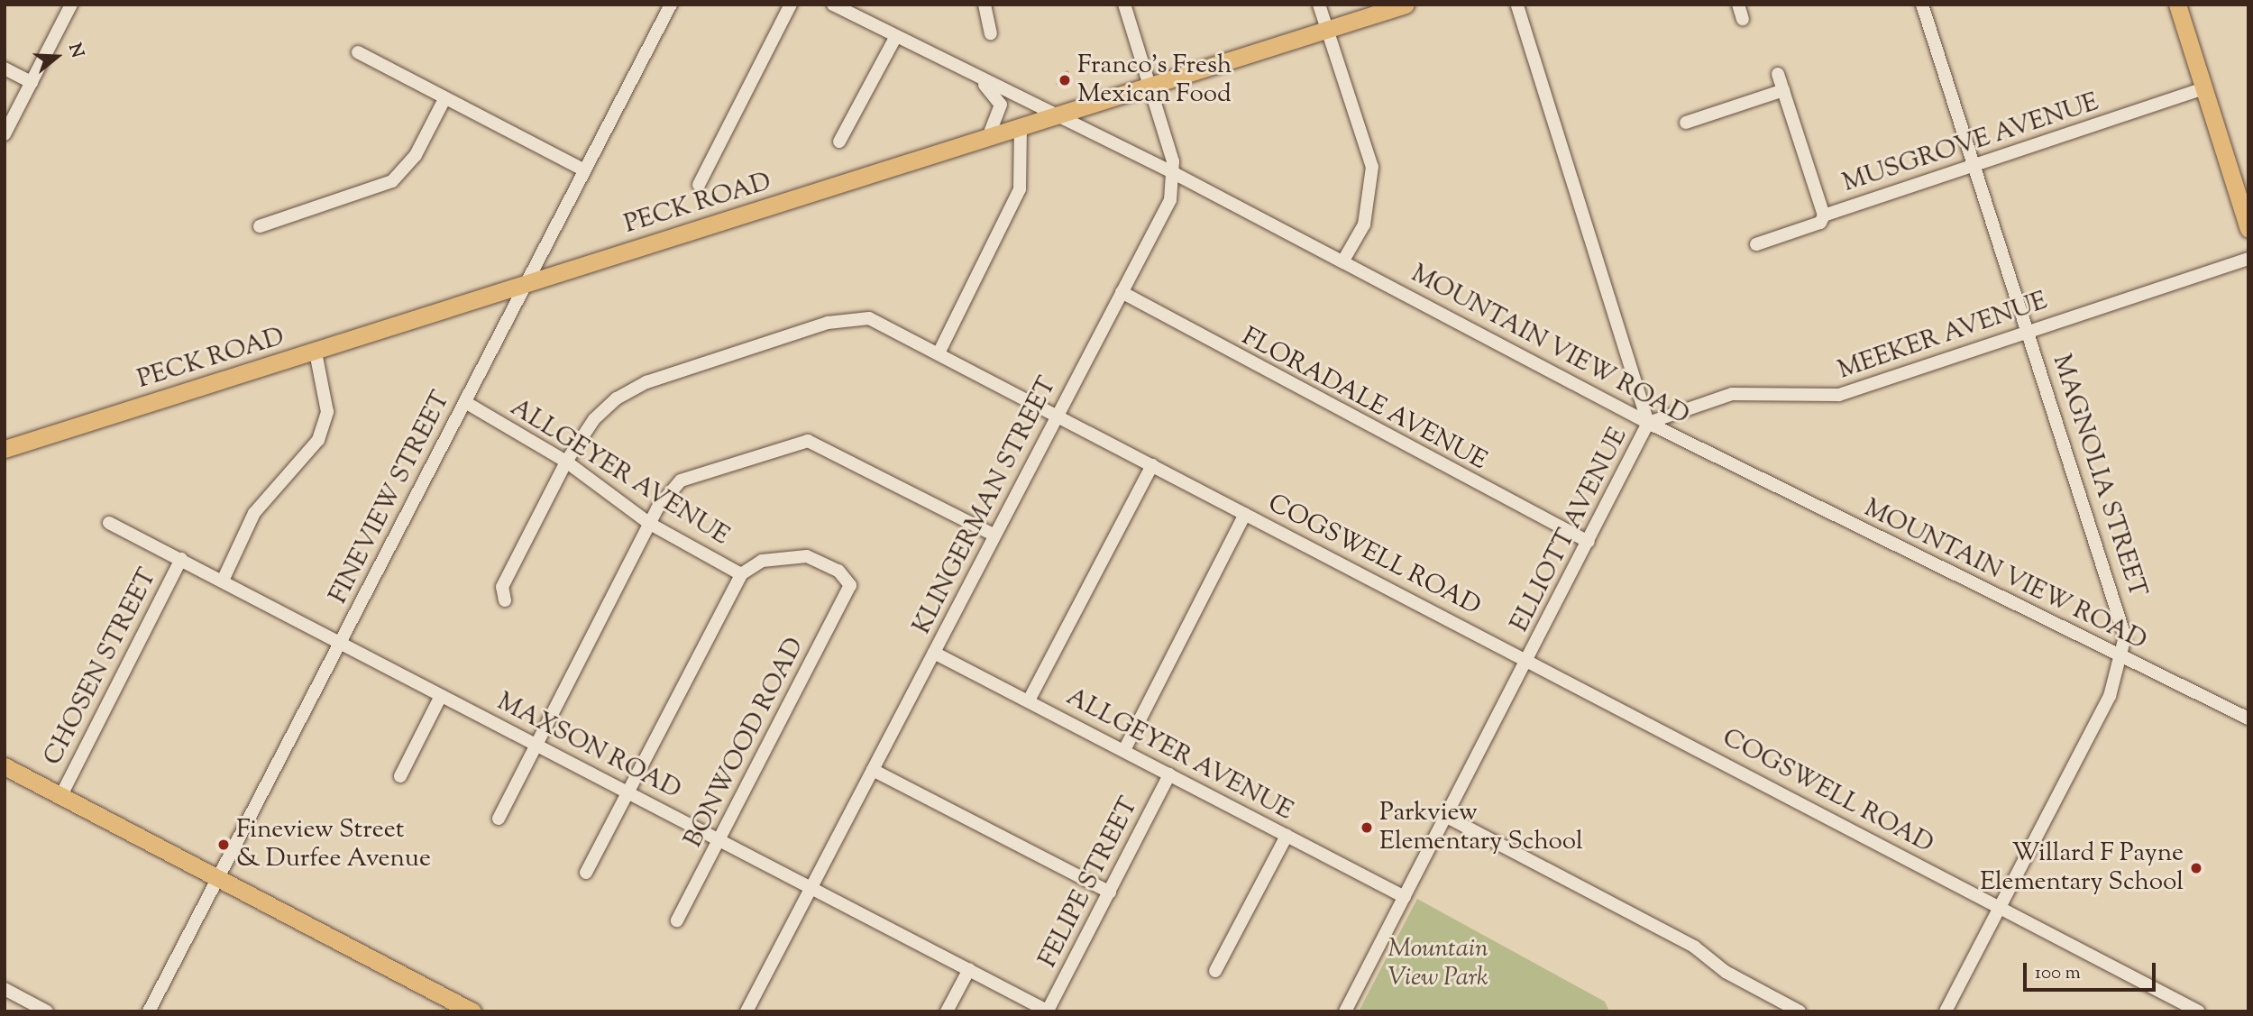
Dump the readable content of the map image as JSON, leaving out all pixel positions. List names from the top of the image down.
{
  "streets": {
    "main road": ["PECK ROAD"],
    "street": [
      "MUSGROVE AVENUE",
      "MEEKER AVENUE",
      "MOUNTAIN VIEW ROAD",
      "FLORADALE AVENUE",
      "ALLGEYER AVENUE",
      "MAGNOLIA STREET",
      "FINEVIEW STREET",
      "KLINGERMAN STREET",
      "ELLIOTT AVENUE",
      "COGSWELL ROAD",
      "CHOSEN STREET",
      "BONWOOD ROAD",
      "MAXSON ROAD",
      "FELIPE STREET"
    ]
  },
  "crossings": [
    ["MUSGROVE AVENUE", "MAGNOLIA STREET"],
    ["PECK ROAD", "MOUNTAIN VIEW ROAD"],
    ["PECK ROAD", "FINEVIEW STREET"],
    ["PECK ROAD", "KLINGERMAN STREET"],
    ["MEEKER AVENUE", "MOUNTAIN VIEW ROAD"],
    ["MEEKER AVENUE", "MAGNOLIA STREET"],
    ["MEEKER AVENUE", "ELLIOTT AVENUE"],
    ["MOUNTAIN VIEW ROAD", "MAGNOLIA STREET"],
    ["MOUNTAIN VIEW ROAD", "KLINGERMAN STREET"],
    ["MOUNTAIN VIEW ROAD", "ELLIOTT AVENUE"],
    ["FLORADALE AVENUE", "KLINGERMAN STREET"],
    ["FLORADALE AVENUE", "ELLIOTT AVENUE"],
    ["ALLGEYER AVENUE", "FINEVIEW STREET"],
    ["ALLGEYER AVENUE", "KLINGERMAN STREET"],
    ["ALLGEYER AVENUE", "ELLIOTT AVENUE"],
    ["ALLGEYER AVENUE", "COGSWELL ROAD"],
    ["ALLGEYER AVENUE", "BONWOOD ROAD"],
    ["ALLGEYER AVENUE", "FELIPE STREET"],
    ["MAGNOLIA STREET", "COGSWELL ROAD"],
    ["FINEVIEW STREET", "MAXSON ROAD"],
    ["KLINGERMAN STREET", "COGSWELL ROAD"],
    ["KLINGERMAN STREET", "MAXSON ROAD"],
    ["ELLIOTT AVENUE", "COGSWELL ROAD"],
    ["CHOSEN STREET", "MAXSON ROAD"],
    ["BONWOOD ROAD", "MAXSON ROAD"],
    ["MAXSON ROAD", "FELIPE STREET"]
  ],
  "parks": ["Mountain View Park"],
  "places": [
    "Franco’s Fresh Mexican Food",
    "Parkview Elementary School",
    "Fineview Street & Durfee Avenue",
    "Willard F Payne Elementary School"
  ],
  "scale_bar": "100 m",
  "north": "right"
}
